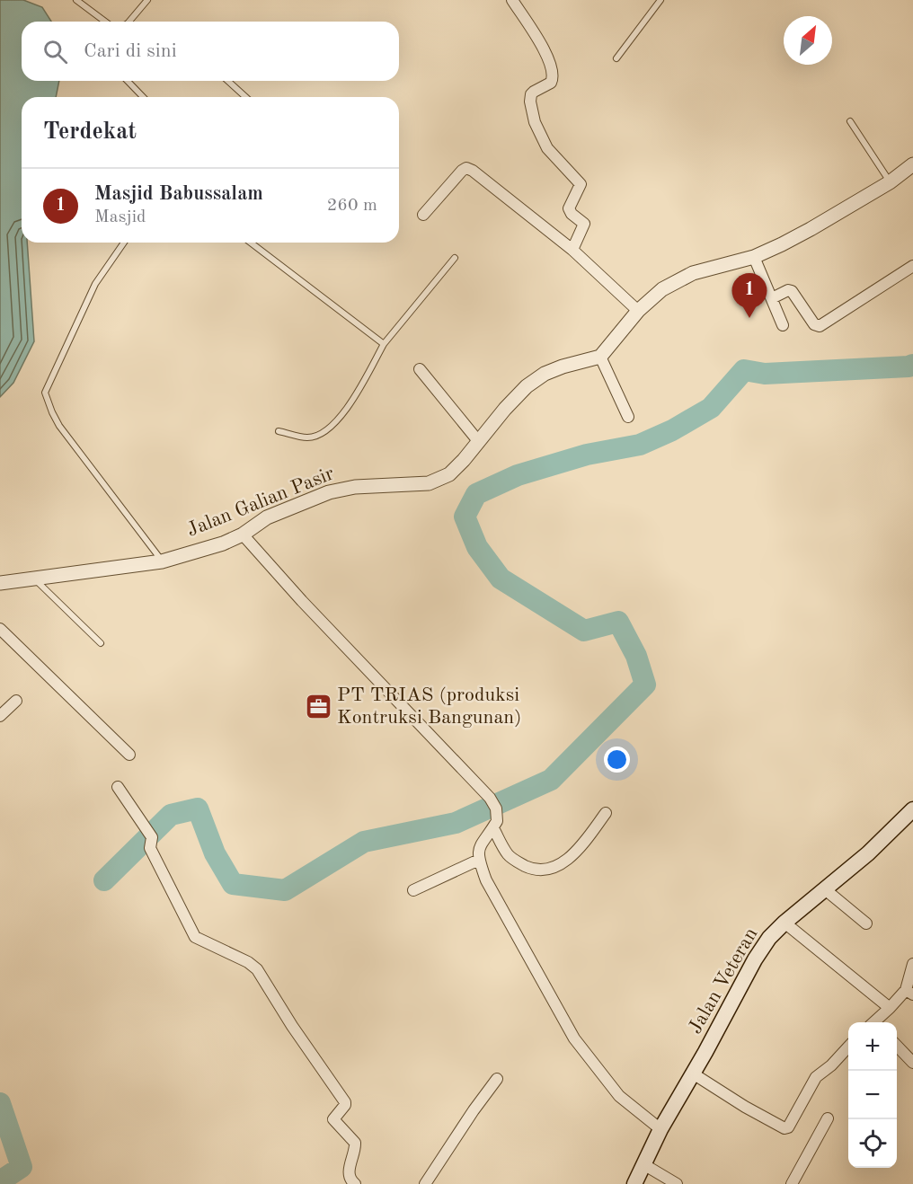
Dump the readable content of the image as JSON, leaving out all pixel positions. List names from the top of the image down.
{
  "streets": {
    "main road": ["Jalan Veteran"],
    "street": ["Jalan Galian Pasir"]
  },
  "places": {
    "office": ["PT TRIAS (produksi Kontruksi Bangunan)"]
  },
  "north": "top right",
  "page": {
    "search": "Cari di sini",
    "heading": "Terdekat",
    "list": [
      {
        "mark": "1",
        "name": "Masjid Babussalam",
        "note": "Masjid",
        "value": "260 m"
      }
    ],
    "pins": "1",
    "map_buttons": ["+", "−"]
  }
}
